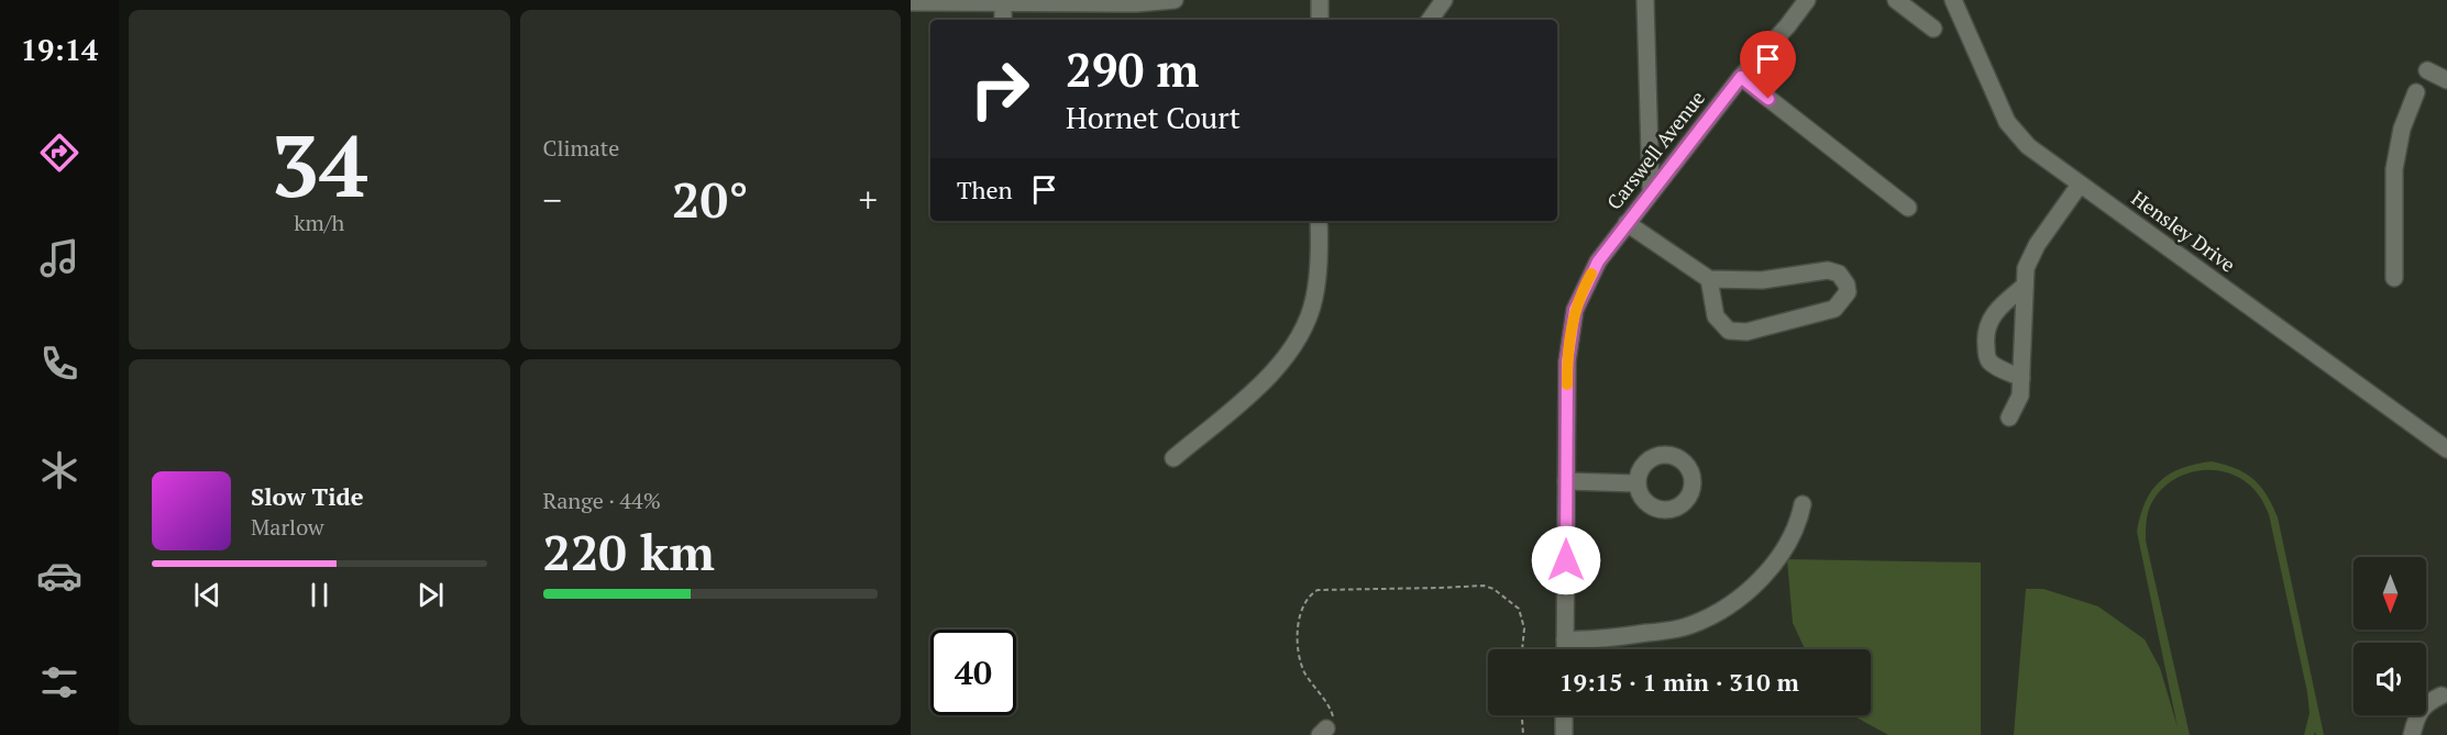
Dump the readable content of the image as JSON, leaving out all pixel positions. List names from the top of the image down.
{
  "streets": {
    "street": ["Carswell Avenue", "Hensley Drive"]
  },
  "north": "bottom",
  "page": {
    "tabs": "19:14",
    "tile": [
      ["34", "km/h"],
      "Climate",
      ["Range · 44%", "220 km"]
    ],
    "turn": ["290 m", "Hornet Court"],
    "then": "Then",
    "heat": ["−", "20°", "+"],
    "song": ["Slow Tide", "Marlow"],
    "limit": "40",
    "trip": "19:15 · 1 min · 310 m"
  }
}
